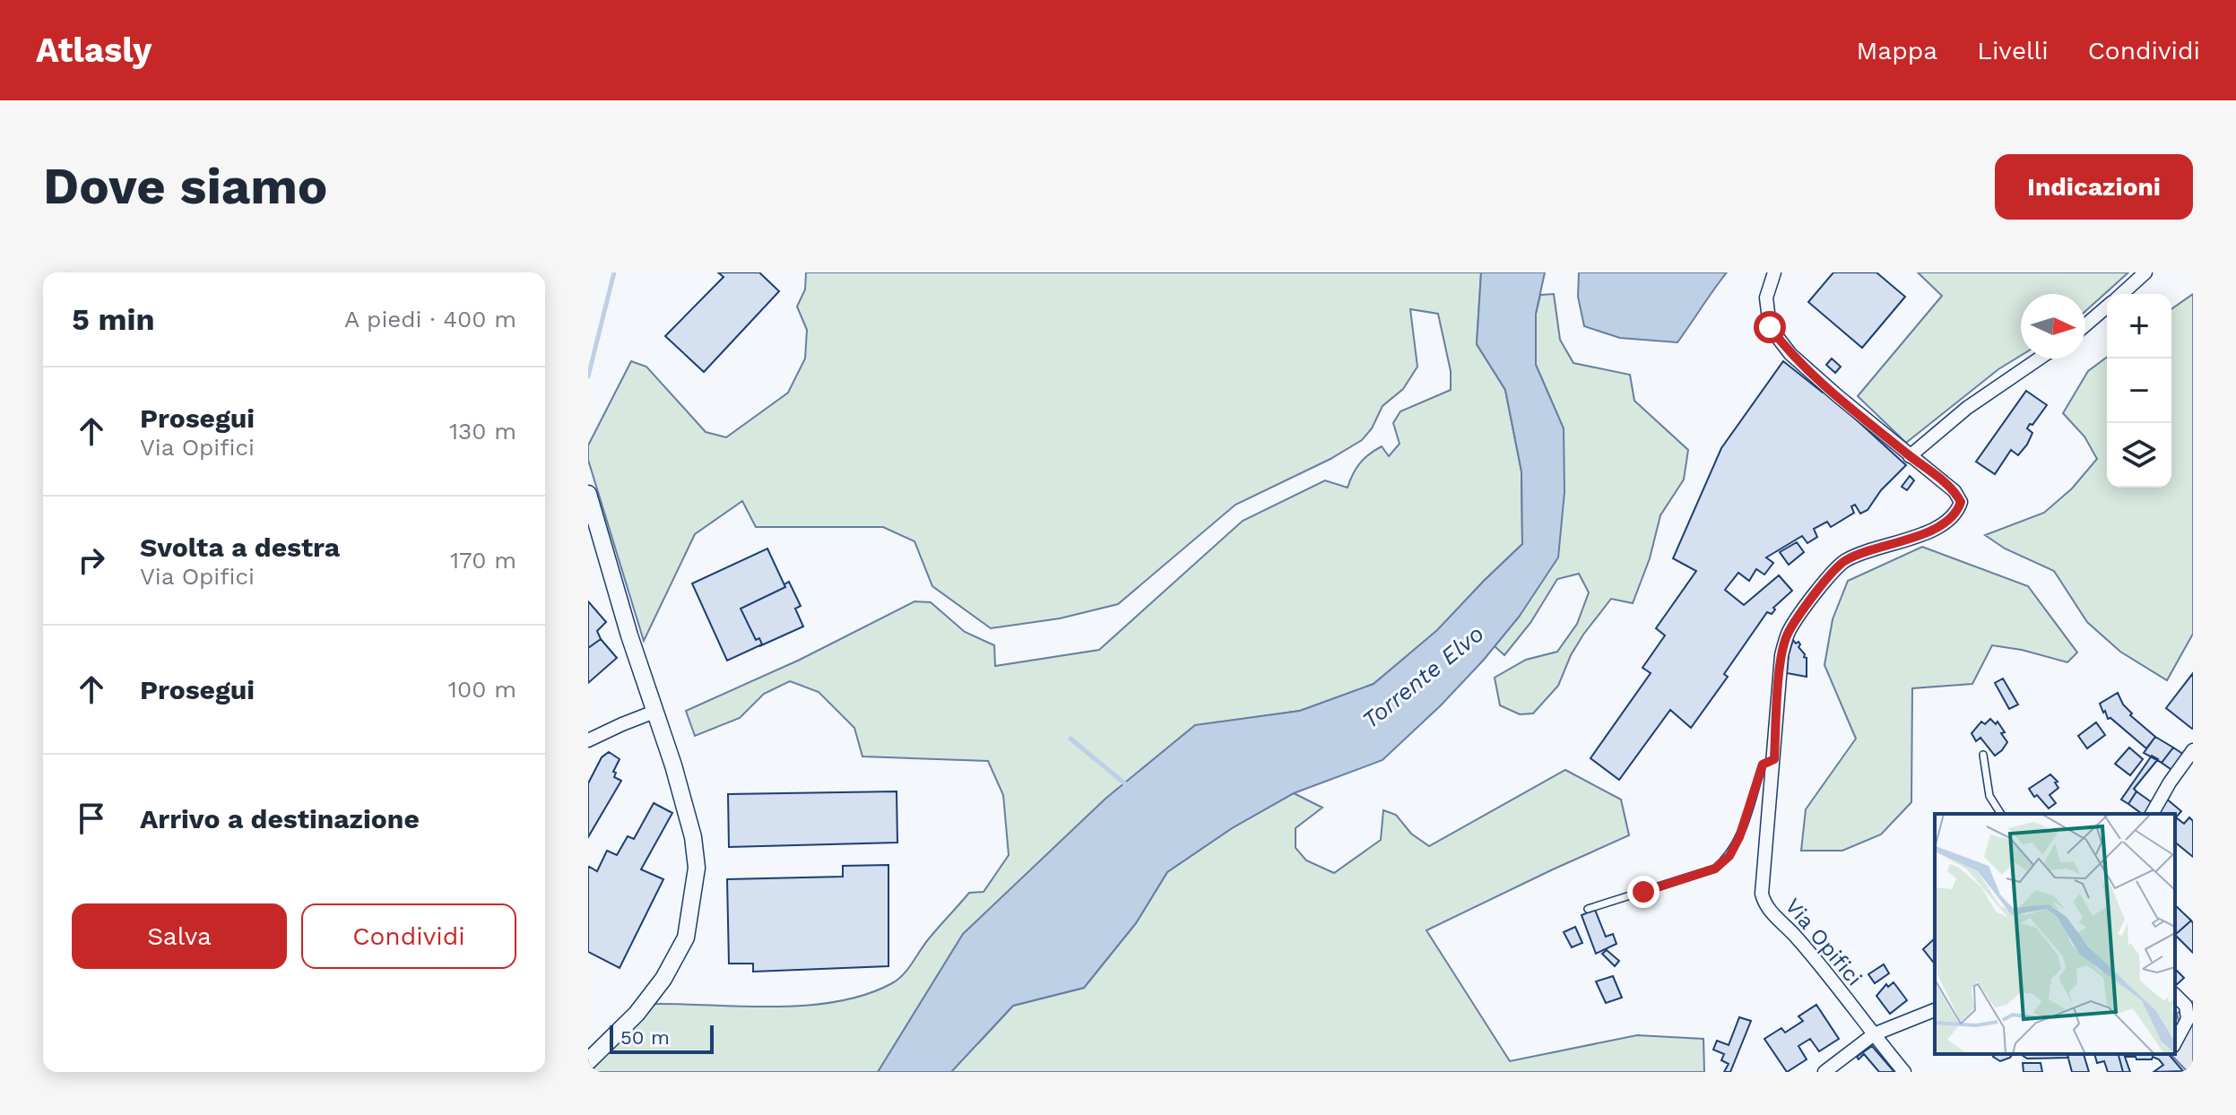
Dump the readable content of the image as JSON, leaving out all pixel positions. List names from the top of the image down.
{
  "streets": {
    "street": ["Via Opifici"]
  },
  "water": ["Torrente Elvo"],
  "scale_bar": "50 m",
  "north": "right",
  "page": {
    "header": "Atlasly",
    "nav": ["Mappa", "Livelli", "Condividi"],
    "buttons": [
      "Indicazioni",
      ["Salva", "Condividi"]
    ],
    "title": "Dove siamo",
    "heading": ["5 min", "A piedi · 400 m"],
    "map_buttons": ["+", "−"],
    "list": [
      ["Prosegui", "Via Opifici", "130 m"],
      ["Svolta a destra", "Via Opifici", "170 m"],
      ["Prosegui", "100 m"],
      "Arrivo a destinazione"
    ],
    "scale": "50 m"
  }
}
